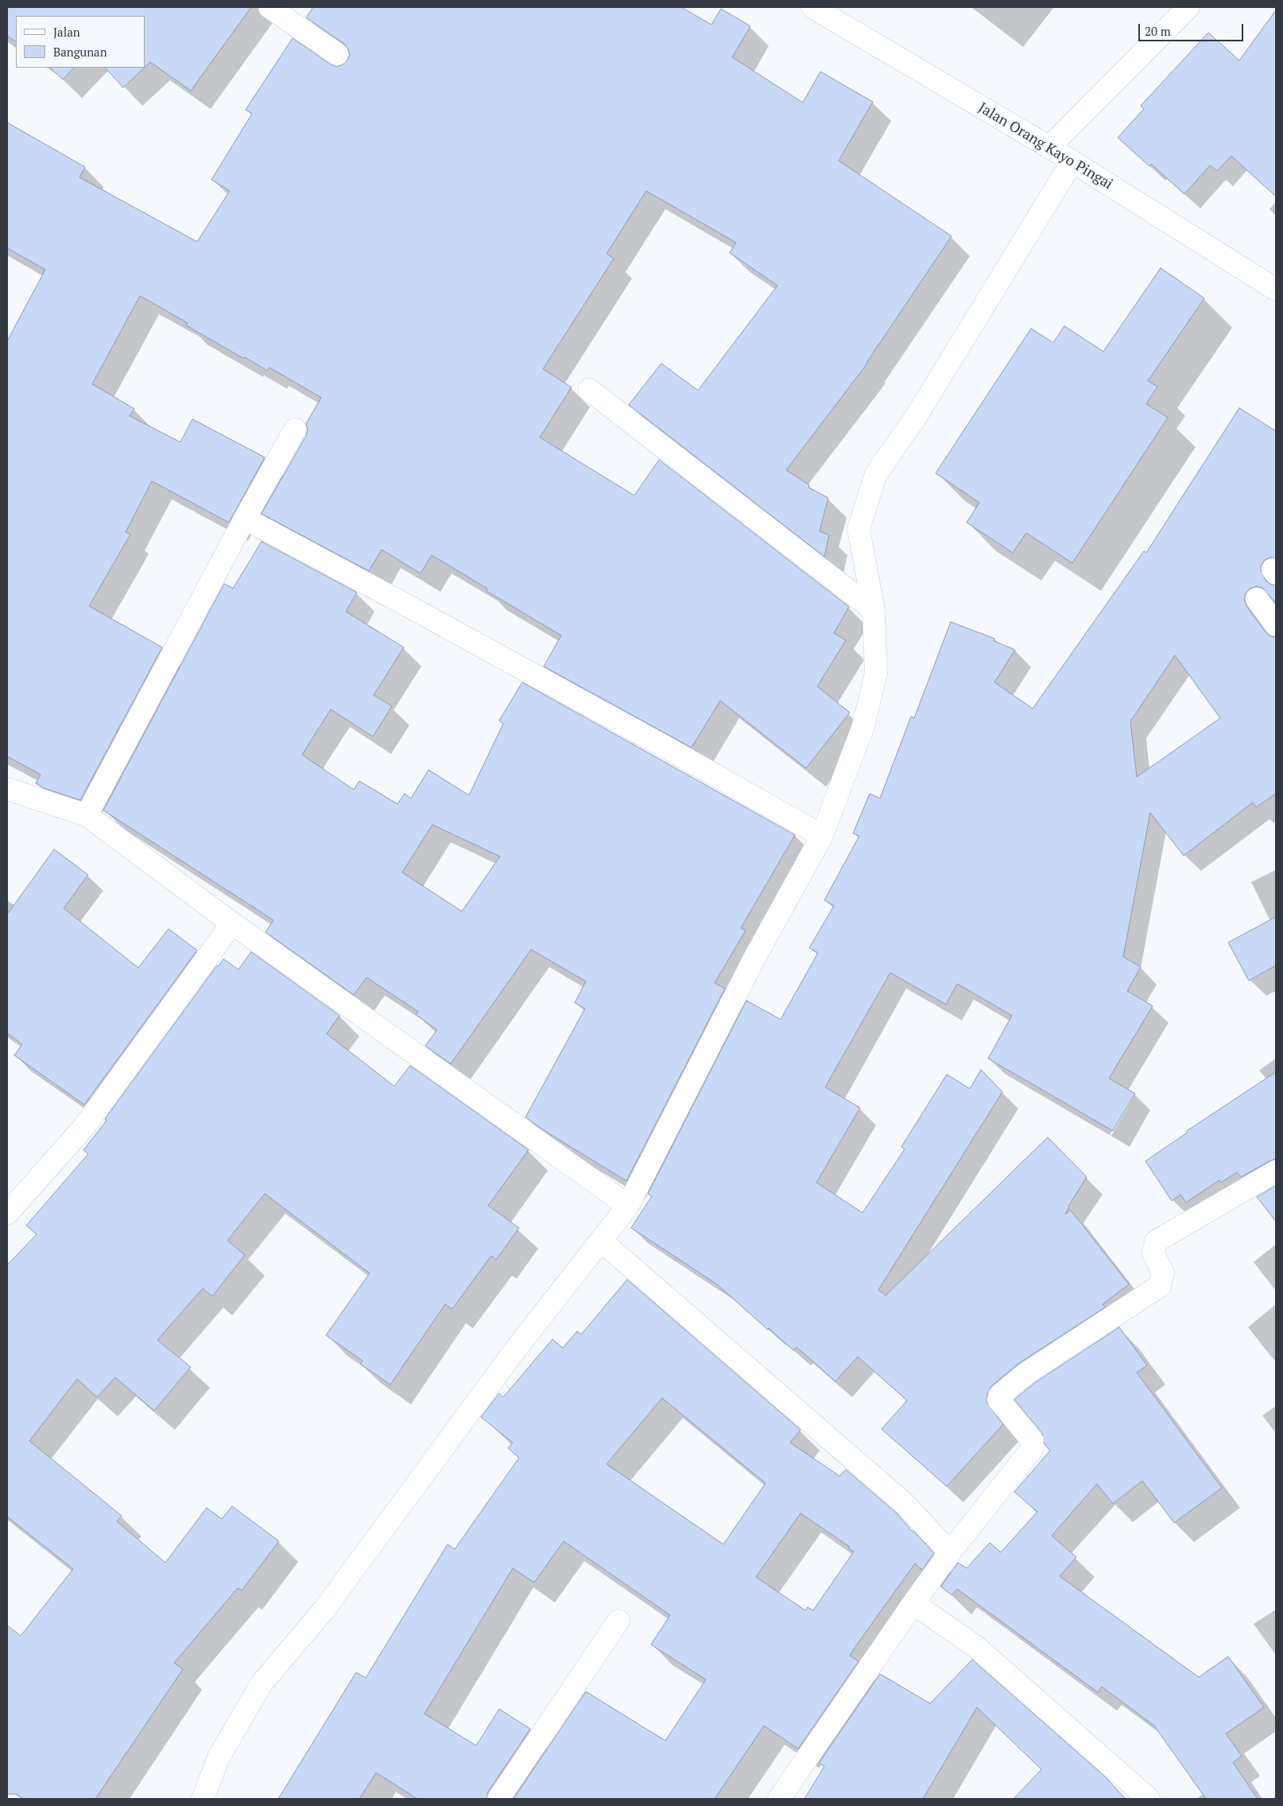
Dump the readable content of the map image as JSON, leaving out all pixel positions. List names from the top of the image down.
{
  "streets": {
    "street": ["Jalan Orang Kayo Pingai"]
  },
  "legend": ["Jalan", "Bangunan"],
  "scale_bar": "20 m"
}
